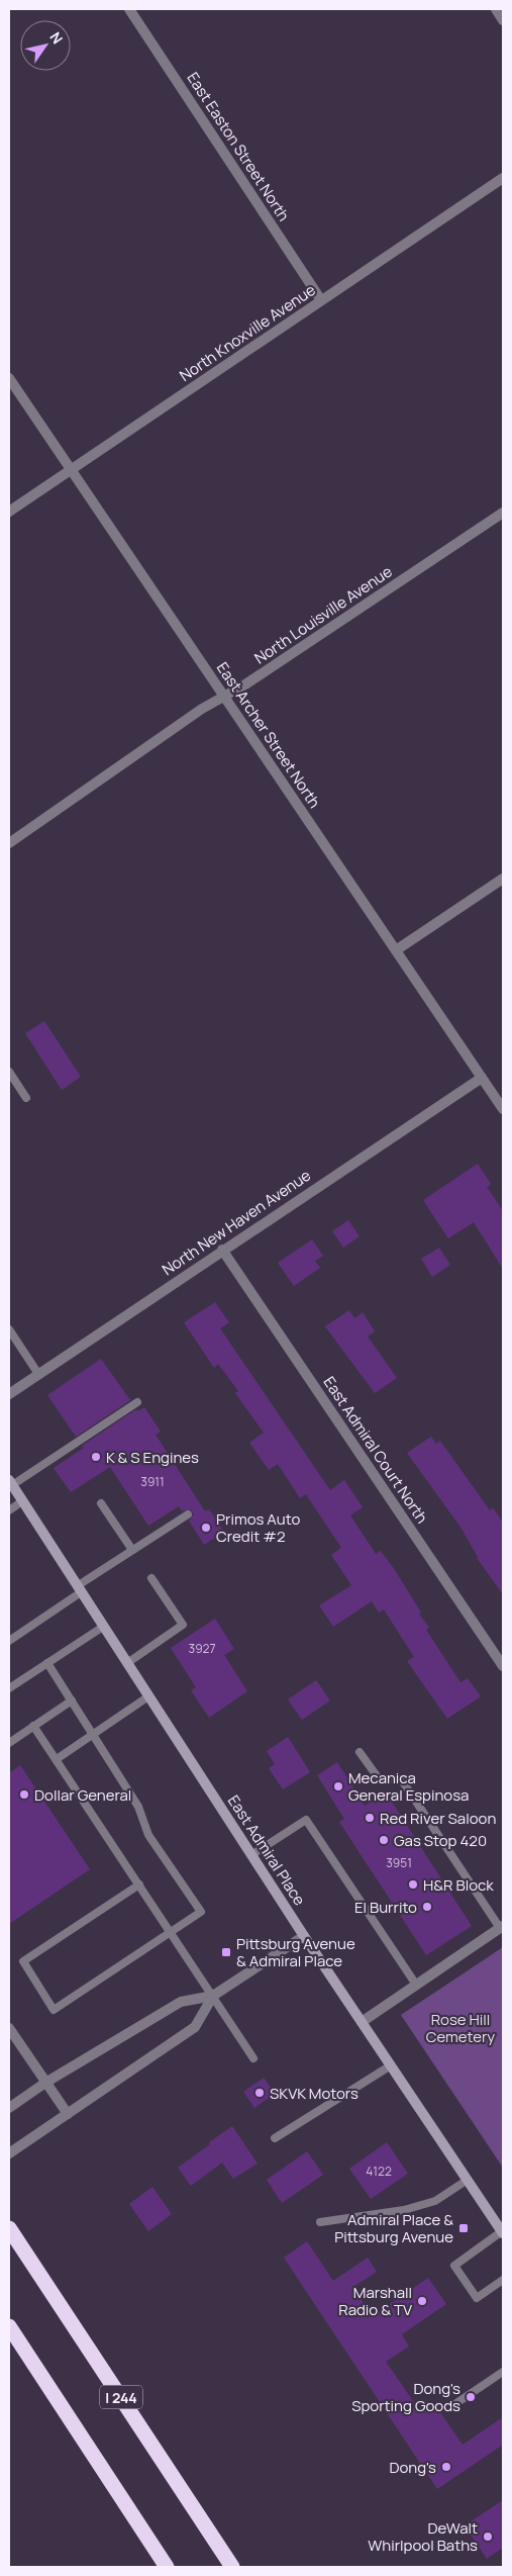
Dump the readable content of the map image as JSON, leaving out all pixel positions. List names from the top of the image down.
{
  "streets": {
    "highway": ["I 244"],
    "main road": ["East Admiral Place"],
    "street": [
      "East Easton Street North",
      "North Knoxville Avenue",
      "North Louisville Avenue",
      "East Archer Street North",
      "North New Haven Avenue",
      "East Admiral Court North"
    ]
  },
  "crossings": [
    ["East Easton Street North", "North Knoxville Avenue"],
    ["North Knoxville Avenue", "East Archer Street North"],
    ["North Louisville Avenue", "East Archer Street North"],
    ["East Archer Street North", "North New Haven Avenue"],
    ["North New Haven Avenue", "East Admiral Court North"]
  ],
  "parks": ["Rose Hill Cemetery"],
  "places": {
    "other": [
      "K & S Engines",
      "Primos Auto Credit #2",
      "Mecanica General Espinosa",
      "Dollar General",
      "Red River Saloon",
      "Gas Stop 420",
      "H&R Block",
      "El Burrito",
      "SKVK Motors",
      "Marshall Radio & TV",
      "Dong's Sporting Goods",
      "Dong's",
      "DeWalt Whirlpool Baths"
    ],
    "transit": ["Pittsburg Avenue & Admiral Place", "Admiral Place & Pittsburg Avenue"]
  },
  "house_numbers": [
    "3911",
    "3927",
    "3951",
    "4122"
  ],
  "north": "top right"
}
